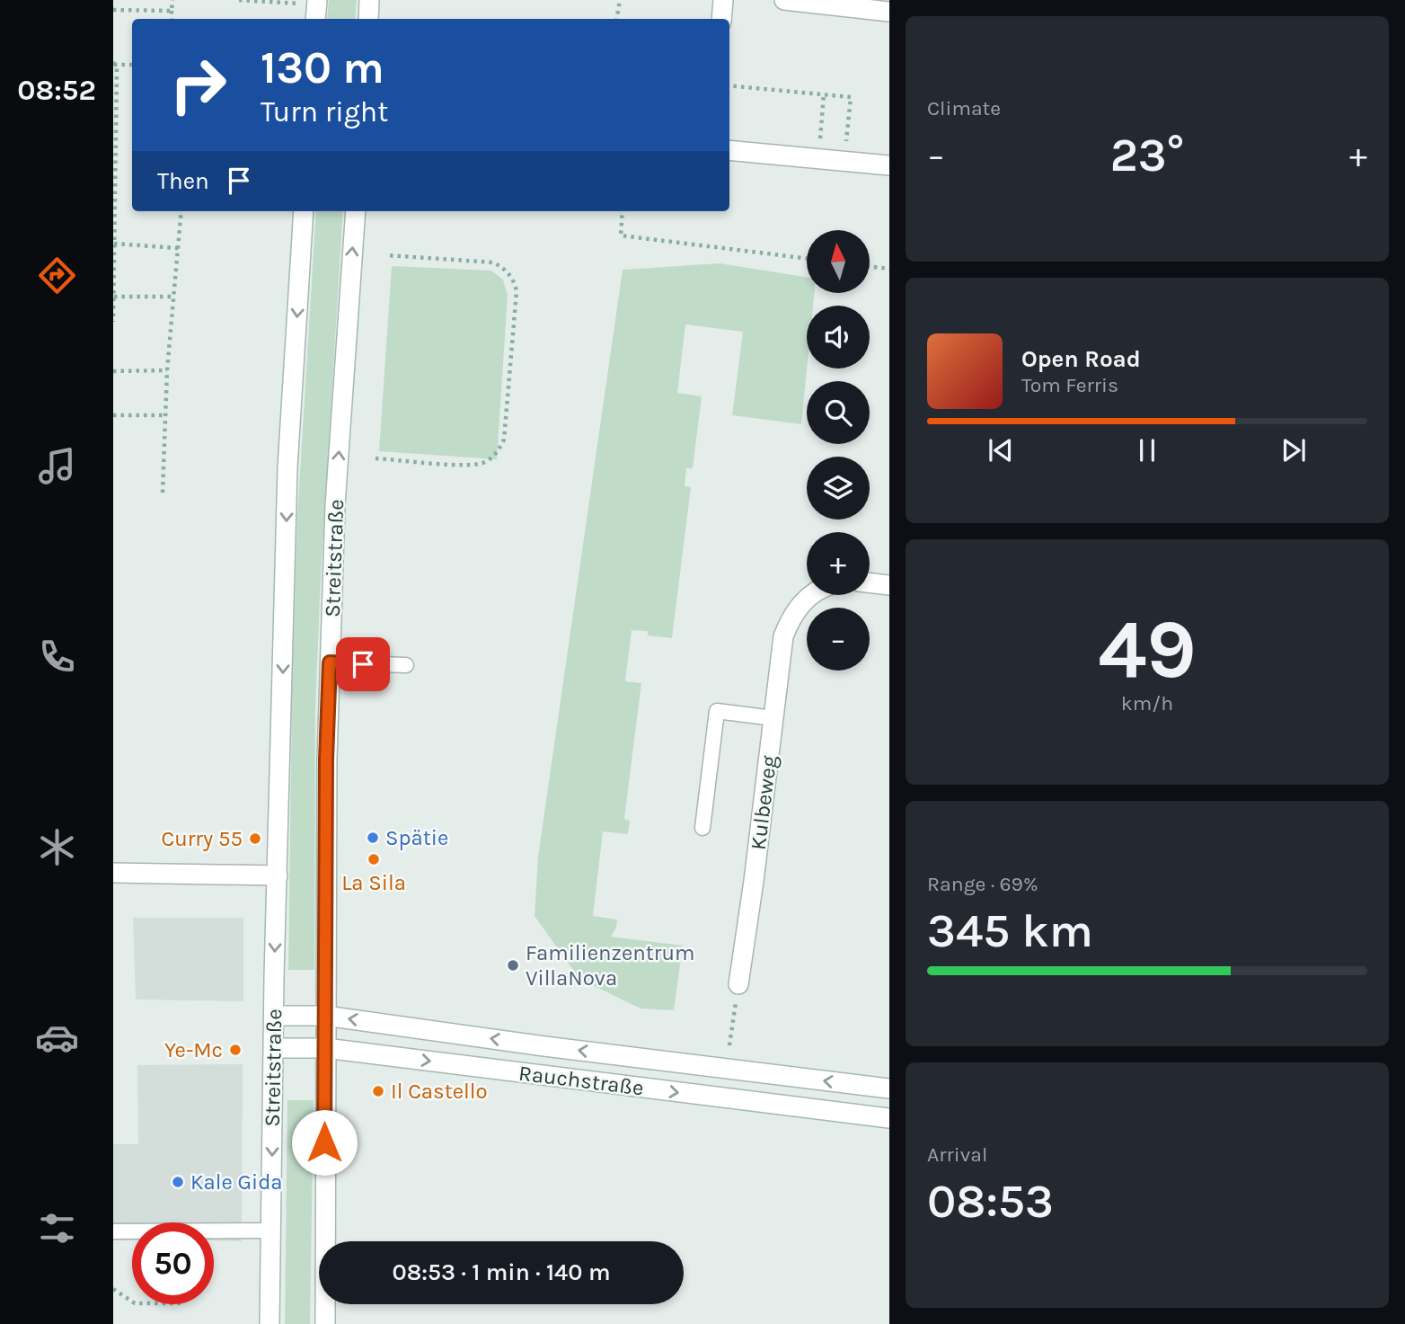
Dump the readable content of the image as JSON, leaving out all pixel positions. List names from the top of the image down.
{
  "streets": {
    "main road": ["Streitstraße", "Kulbeweg", "Rauchstraße"]
  },
  "crossings": [
    ["Streitstraße", "Rauchstraße"]
  ],
  "places": [
    "Spätie",
    "Curry 55",
    "La Sila",
    "Familienzentrum VillaNova",
    "Ye-Mc",
    "Il Castello",
    "Kale Gida"
  ],
  "north": "top",
  "page": {
    "tabs": "08:52",
    "tile": [
      "Climate",
      ["49", "km/h"],
      ["Range · 69%", "345 km"],
      ["Arrival", "08:53"]
    ],
    "turn": ["130 m", "Turn right"],
    "heat": ["−", "23°", "+"],
    "then": "Then",
    "map_buttons": ["+", "−"],
    "song": ["Open Road", "Tom Ferris"],
    "limit": "50",
    "trip": "08:53 · 1 min · 140 m"
  }
}
